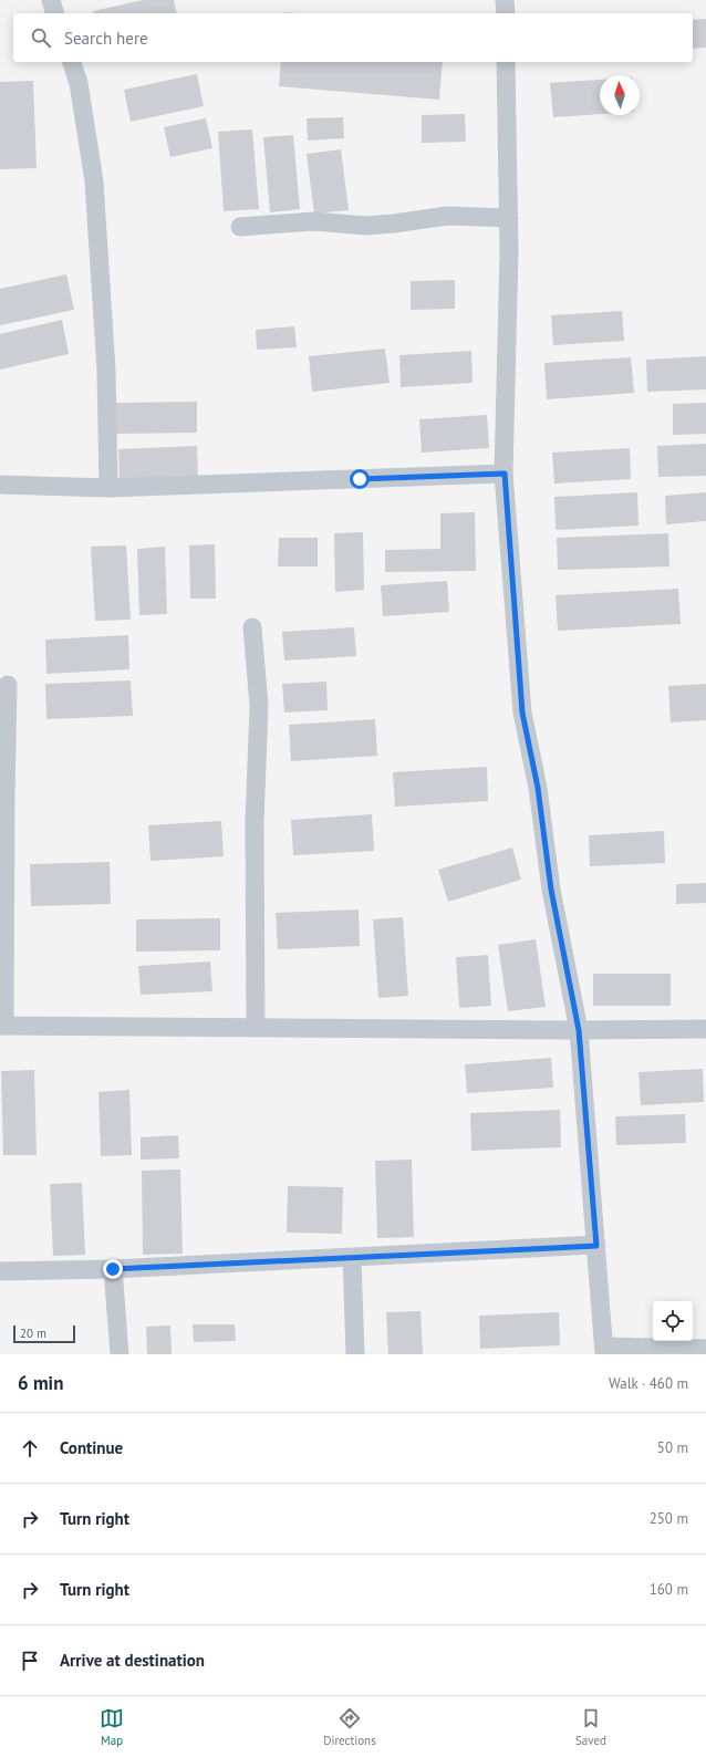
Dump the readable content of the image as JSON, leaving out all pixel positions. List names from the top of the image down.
{
  "scale_bar": "20 m",
  "north": "top",
  "page": {
    "search": "Search here",
    "scale": "20 m",
    "heading": ["6 min", "Walk · 460 m"],
    "list": [
      ["Continue", "50 m"],
      ["Turn right", "250 m"],
      ["Turn right", "160 m"],
      "Arrive at destination"
    ],
    "nav": ["Map", "Directions", "Saved"]
  }
}
